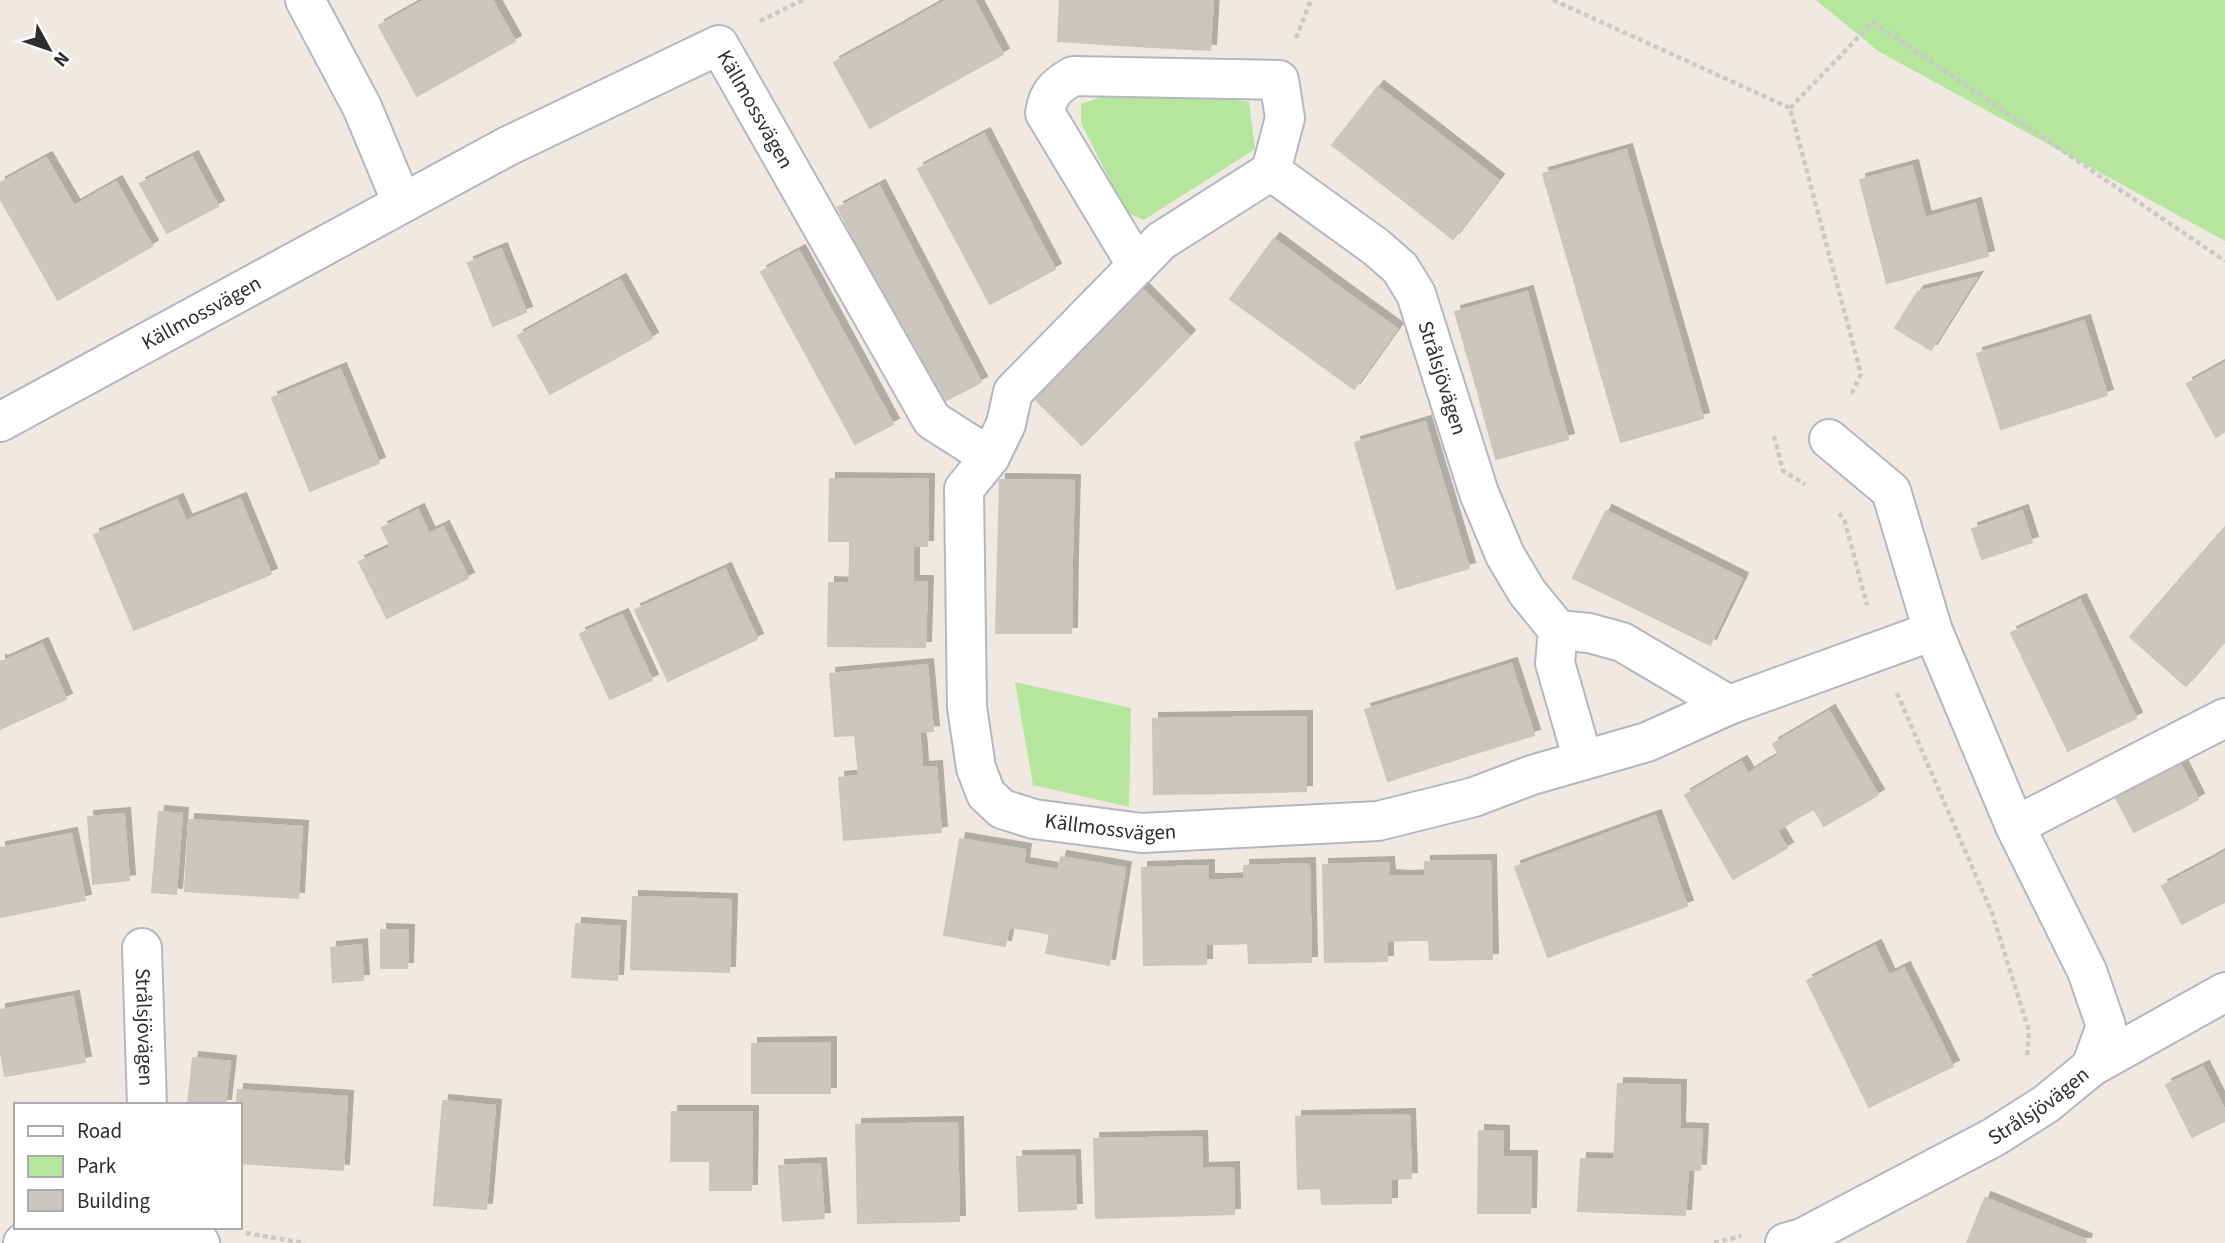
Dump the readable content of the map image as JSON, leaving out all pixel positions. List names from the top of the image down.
{
  "streets": {
    "street": ["Källmossvägen", "Strålsjövägen"]
  },
  "crossings": [
    ["Källmossvägen", "Strålsjövägen"]
  ],
  "legend": ["Road", "Park", "Building"],
  "north": "bottom right"
}
